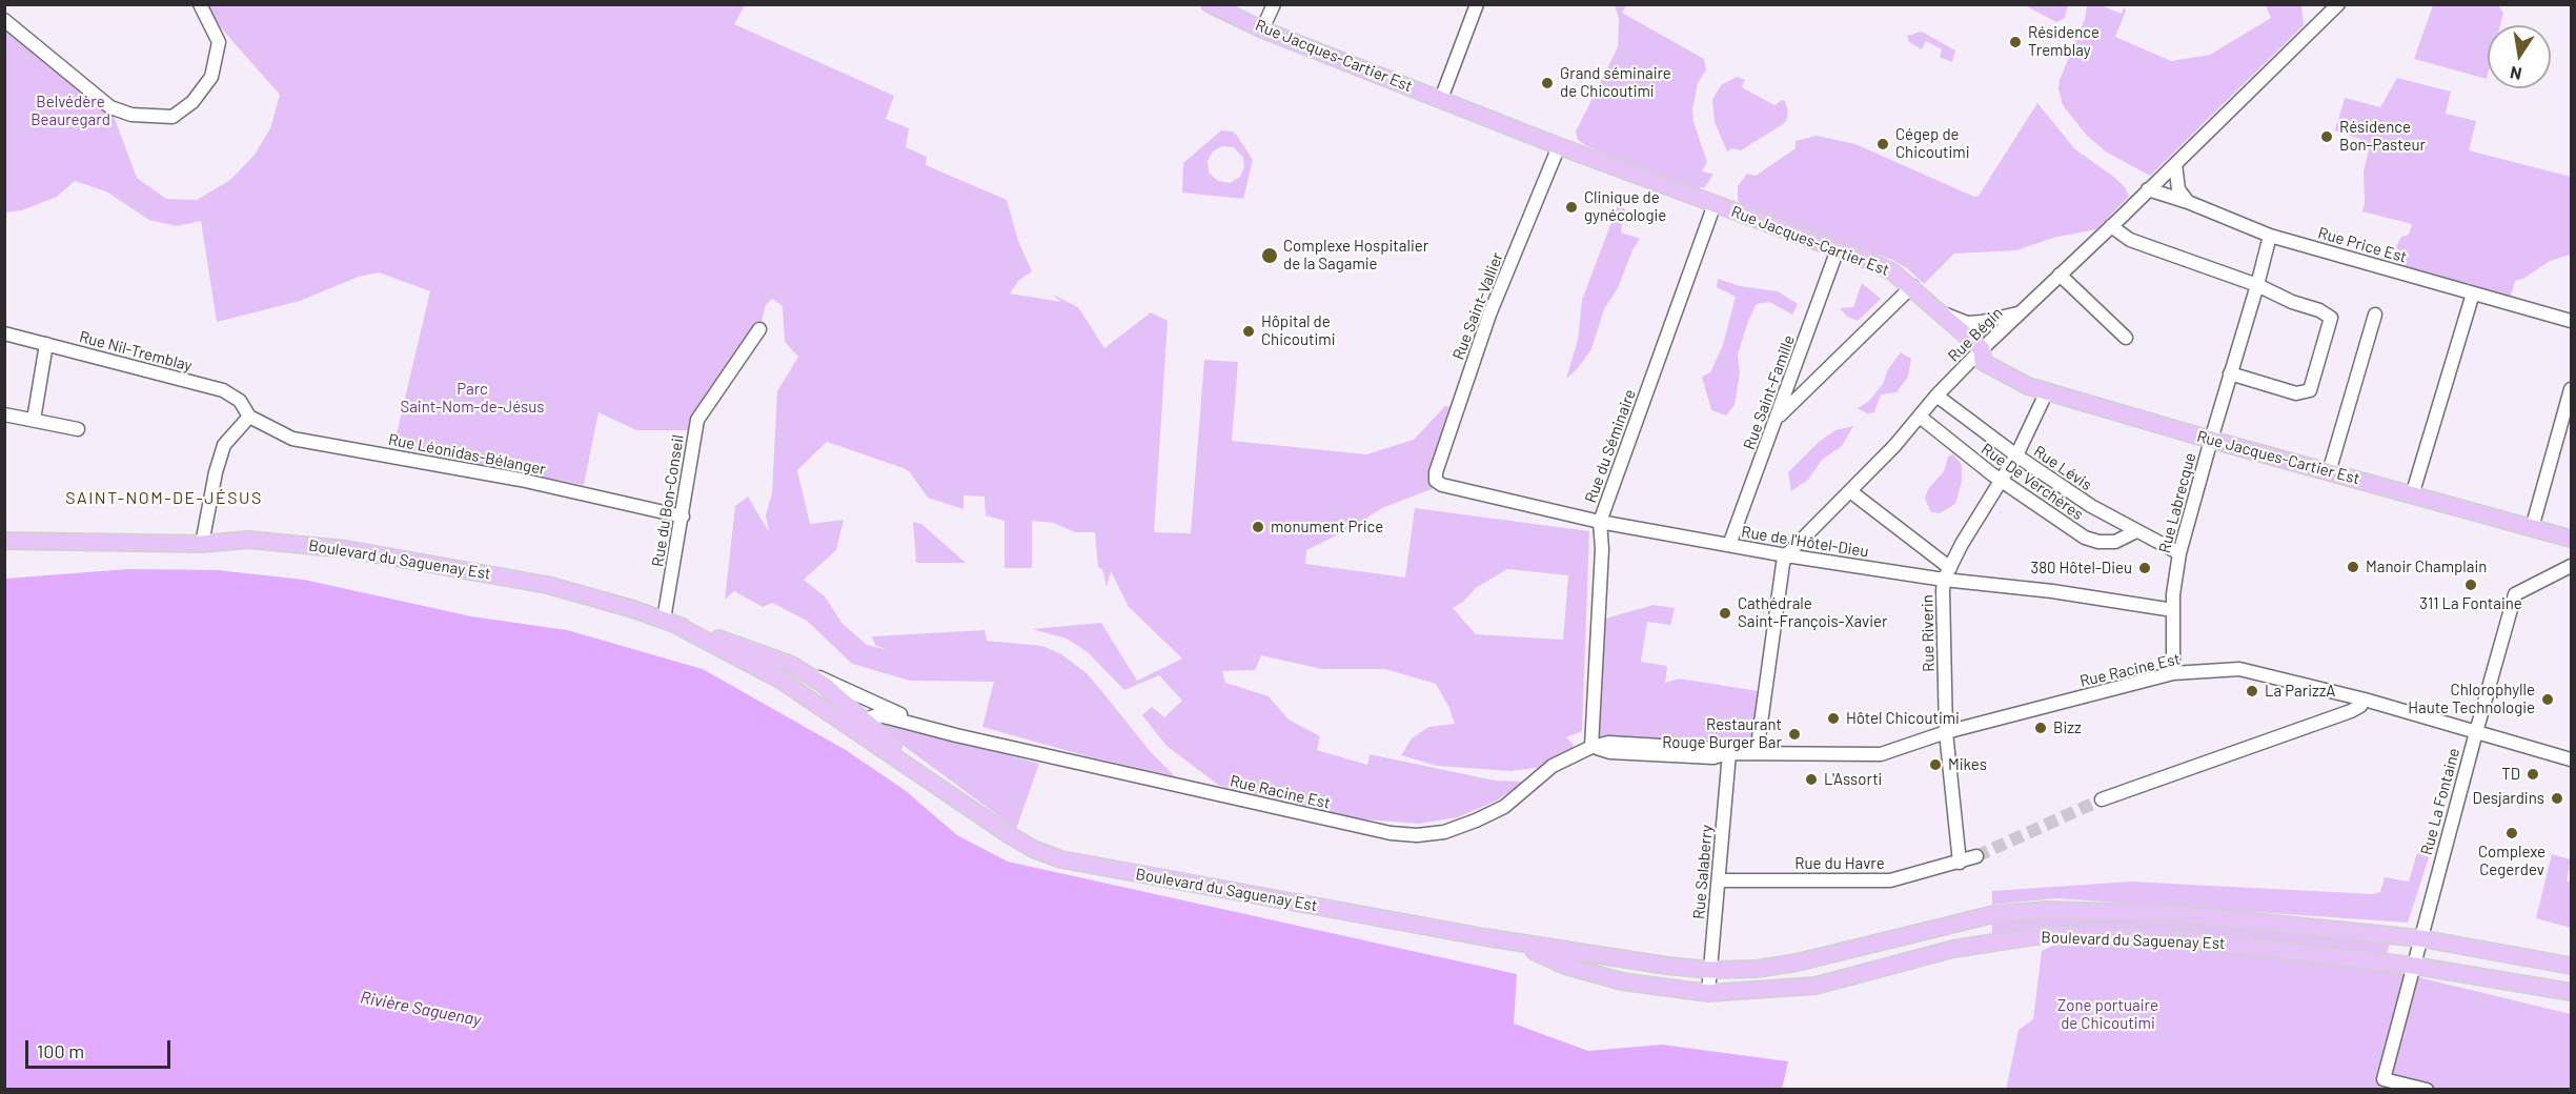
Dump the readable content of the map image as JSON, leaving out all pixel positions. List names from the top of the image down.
{
  "streets": {
    "main road": ["Rue Jacques-Cartier Est", "Boulevard du Saguenay Est"],
    "street": [
      "Rue Price Est",
      "Rue Saint-Vallier",
      "Rue Bégin",
      "Rue Nil-Tremblay",
      "Rue Saint-Famille",
      "Rue du Séminaire",
      "Rue Léonidas-Bélanger",
      "Rue Lévis",
      "Rue De Verchères",
      "Rue du Bon-Conseil",
      "Rue Labrecque",
      "Rue de l'Hôtel-Dieu",
      "Rue Riverin",
      "Rue Racine Est",
      "Rue La Fontaine",
      "Rue du Havre",
      "Rue Salaberry"
    ]
  },
  "crossings": [
    ["Rue Jacques-Cartier Est", "Rue Saint-Vallier"],
    ["Rue Jacques-Cartier Est", "Rue Bégin"],
    ["Rue Jacques-Cartier Est", "Rue Saint-Famille"],
    ["Rue Jacques-Cartier Est", "Rue du Séminaire"],
    ["Rue Jacques-Cartier Est", "Rue Labrecque"],
    ["Rue Jacques-Cartier Est", "Rue Riverin"],
    ["Rue Price Est", "Rue Bégin"],
    ["Rue Price Est", "Rue Labrecque"],
    ["Rue Saint-Vallier", "Rue de l'Hôtel-Dieu"],
    ["Rue Bégin", "Rue Lévis"],
    ["Rue Bégin", "Rue De Verchères"],
    ["Rue Bégin", "Rue de l'Hôtel-Dieu"],
    ["Rue Nil-Tremblay", "Rue Léonidas-Bélanger"],
    ["Rue Saint-Famille", "Rue de l'Hôtel-Dieu"],
    ["Rue du Séminaire", "Rue de l'Hôtel-Dieu"],
    ["Rue du Séminaire", "Rue Racine Est"],
    ["Rue Léonidas-Bélanger", "Rue du Bon-Conseil"],
    ["Rue Lévis", "Rue De Verchères"],
    ["Rue Lévis", "Rue Labrecque"],
    ["Rue Lévis", "Rue Riverin"],
    ["Rue De Verchères", "Rue Riverin"],
    ["Rue du Bon-Conseil", "Boulevard du Saguenay Est"],
    ["Rue Labrecque", "Rue de l'Hôtel-Dieu"],
    ["Rue Labrecque", "Rue Racine Est"],
    ["Rue de l'Hôtel-Dieu", "Rue Riverin"],
    ["Boulevard du Saguenay Est", "Rue Racine Est"],
    ["Boulevard du Saguenay Est", "Rue La Fontaine"],
    ["Boulevard du Saguenay Est", "Rue Salaberry"],
    ["Rue Riverin", "Rue Racine Est"],
    ["Rue Riverin", "Rue du Havre"],
    ["Rue Racine Est", "Rue La Fontaine"],
    ["Rue Racine Est", "Rue Salaberry"],
    ["Rue du Havre", "Rue Salaberry"]
  ],
  "districts": ["SAINT-NOM-DE-JÉSUS"],
  "water": ["Rivière Saguenay"],
  "parks": ["Belvédère Beauregard", "Parc Saint-Nom-de-Jésus", "Zone portuaire de Chicoutimi"],
  "places": [
    "Résidence Tremblay",
    "Grand séminaire de Chicoutimi",
    "Résidence Bon-Pasteur",
    "Cégep de Chicoutimi",
    "Clinique de gynécologie",
    "Complexe Hospitalier de la Sagamie",
    "Hôpital de Chicoutimi",
    "monument Price",
    "Manoir Champlain",
    "380 Hôtel-Dieu",
    "311 La Fontaine",
    "Cathédrale Saint-François-Xavier",
    "La ParizzA",
    "Chlorophylle Haute Technologie",
    "Hôtel Chicoutimi",
    "Bizz",
    "Restaurant Rouge Burger Bar",
    "Mikes",
    "TD",
    "L'Assorti",
    "Desjardins",
    "Complexe Cegerdev"
  ],
  "scale_bar": "100 m",
  "north": "bottom"
}
